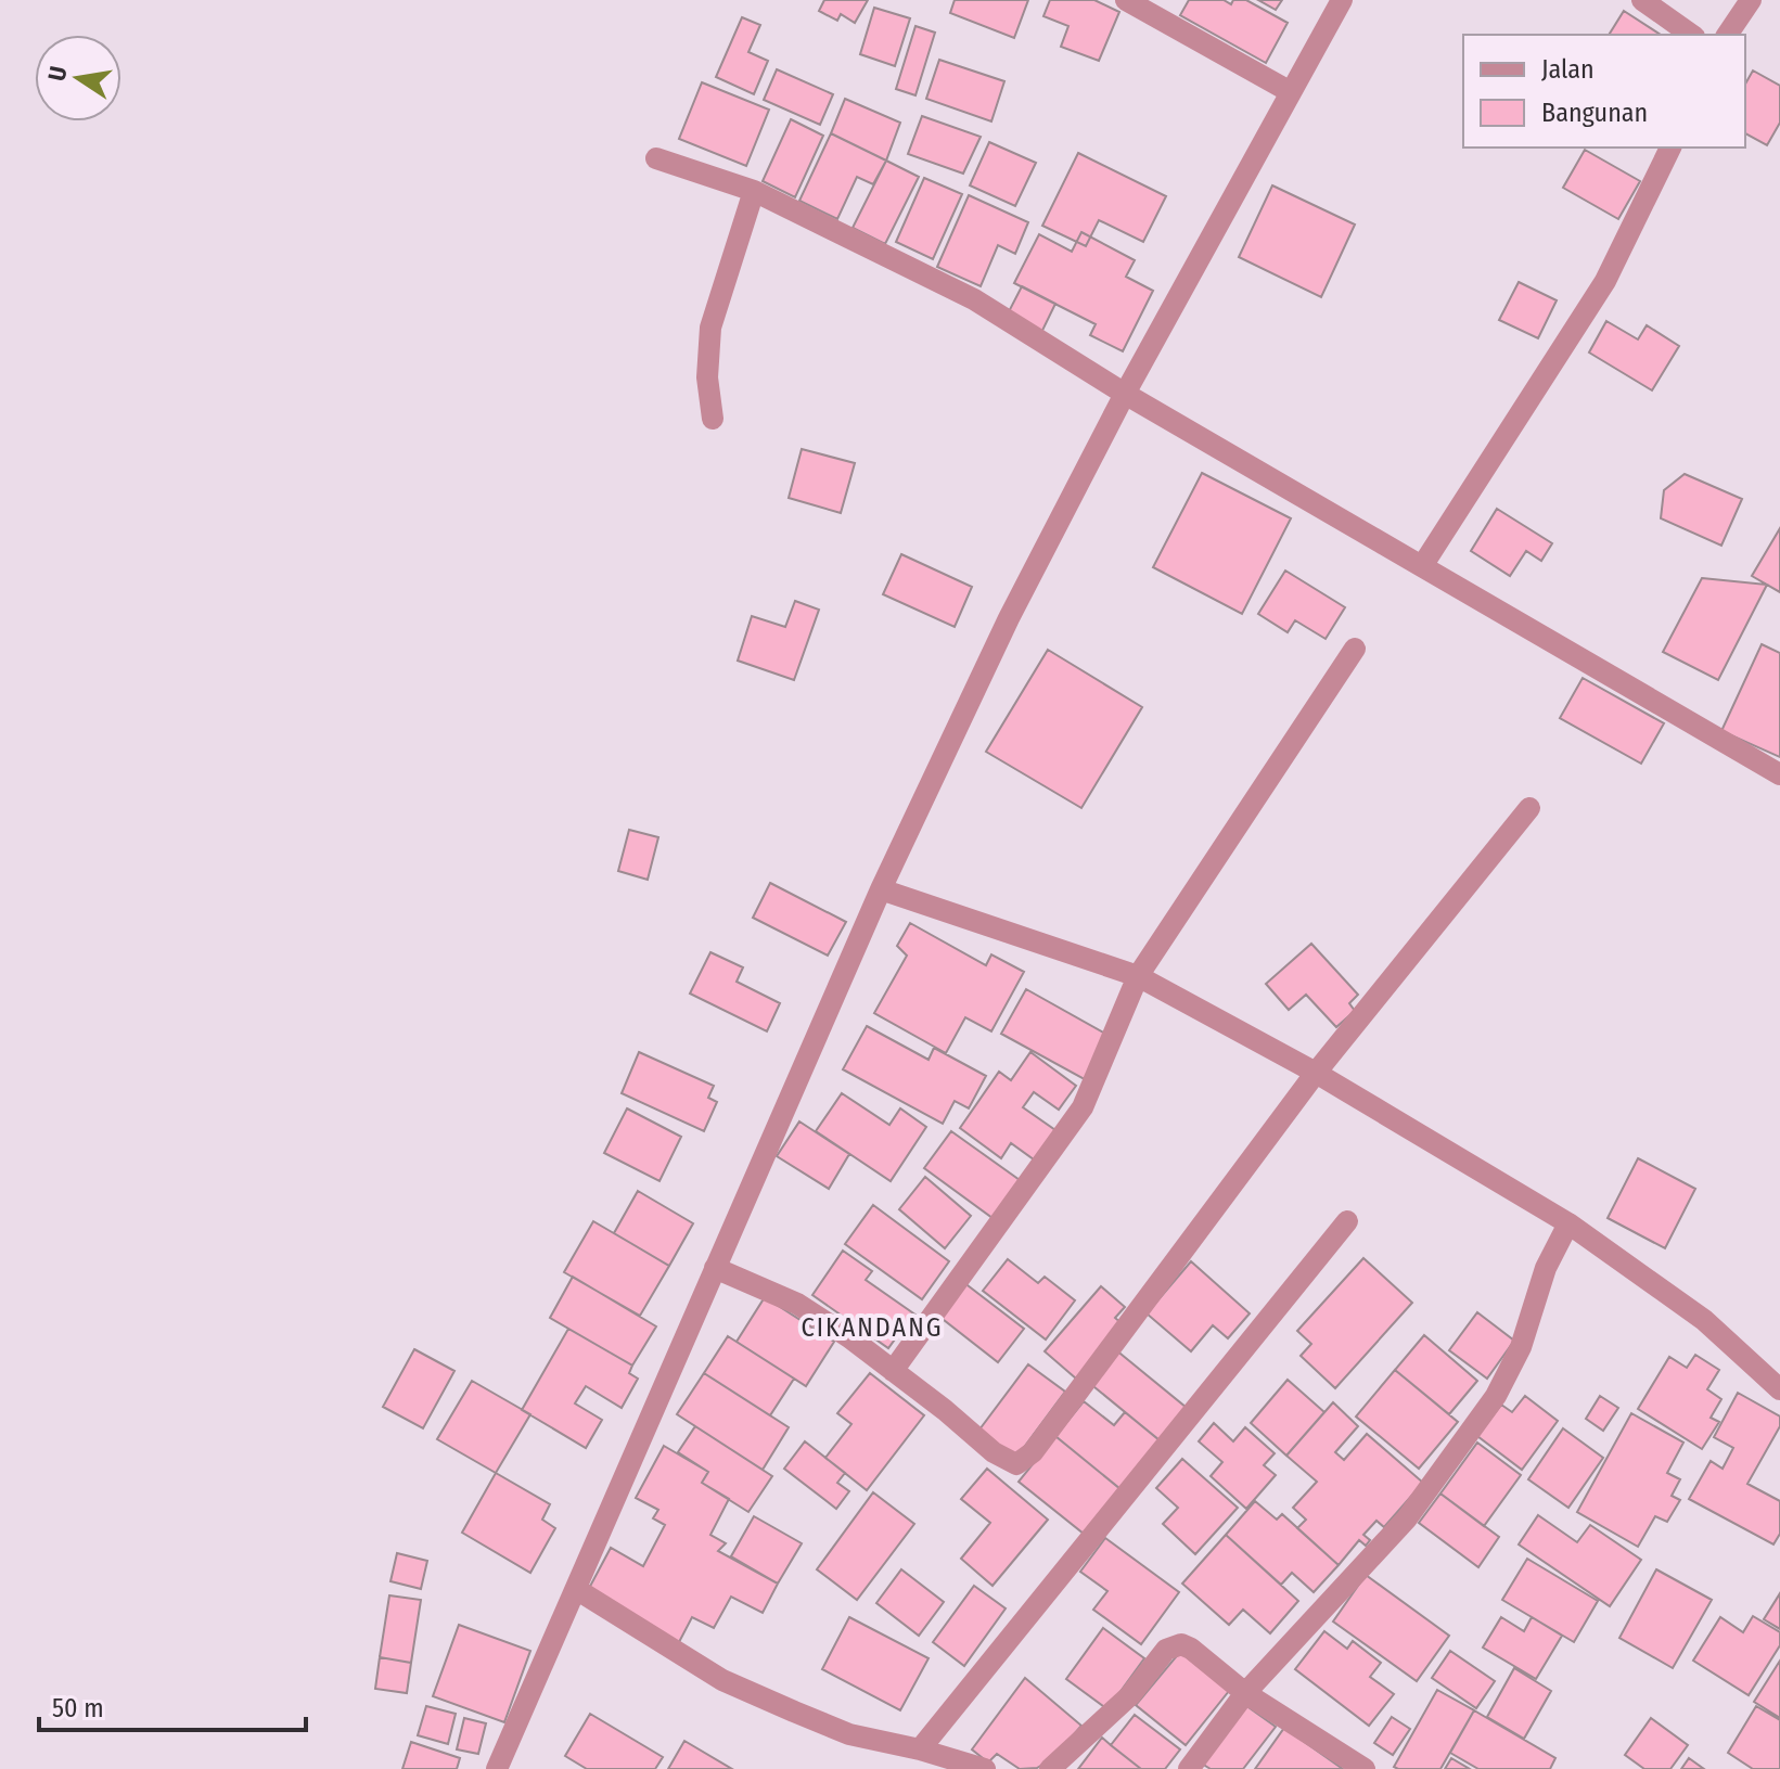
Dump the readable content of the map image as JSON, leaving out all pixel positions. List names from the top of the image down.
{
  "districts": ["CIKANDANG"],
  "legend": ["Jalan", "Bangunan"],
  "scale_bar": "50 m",
  "north": "left"
}
